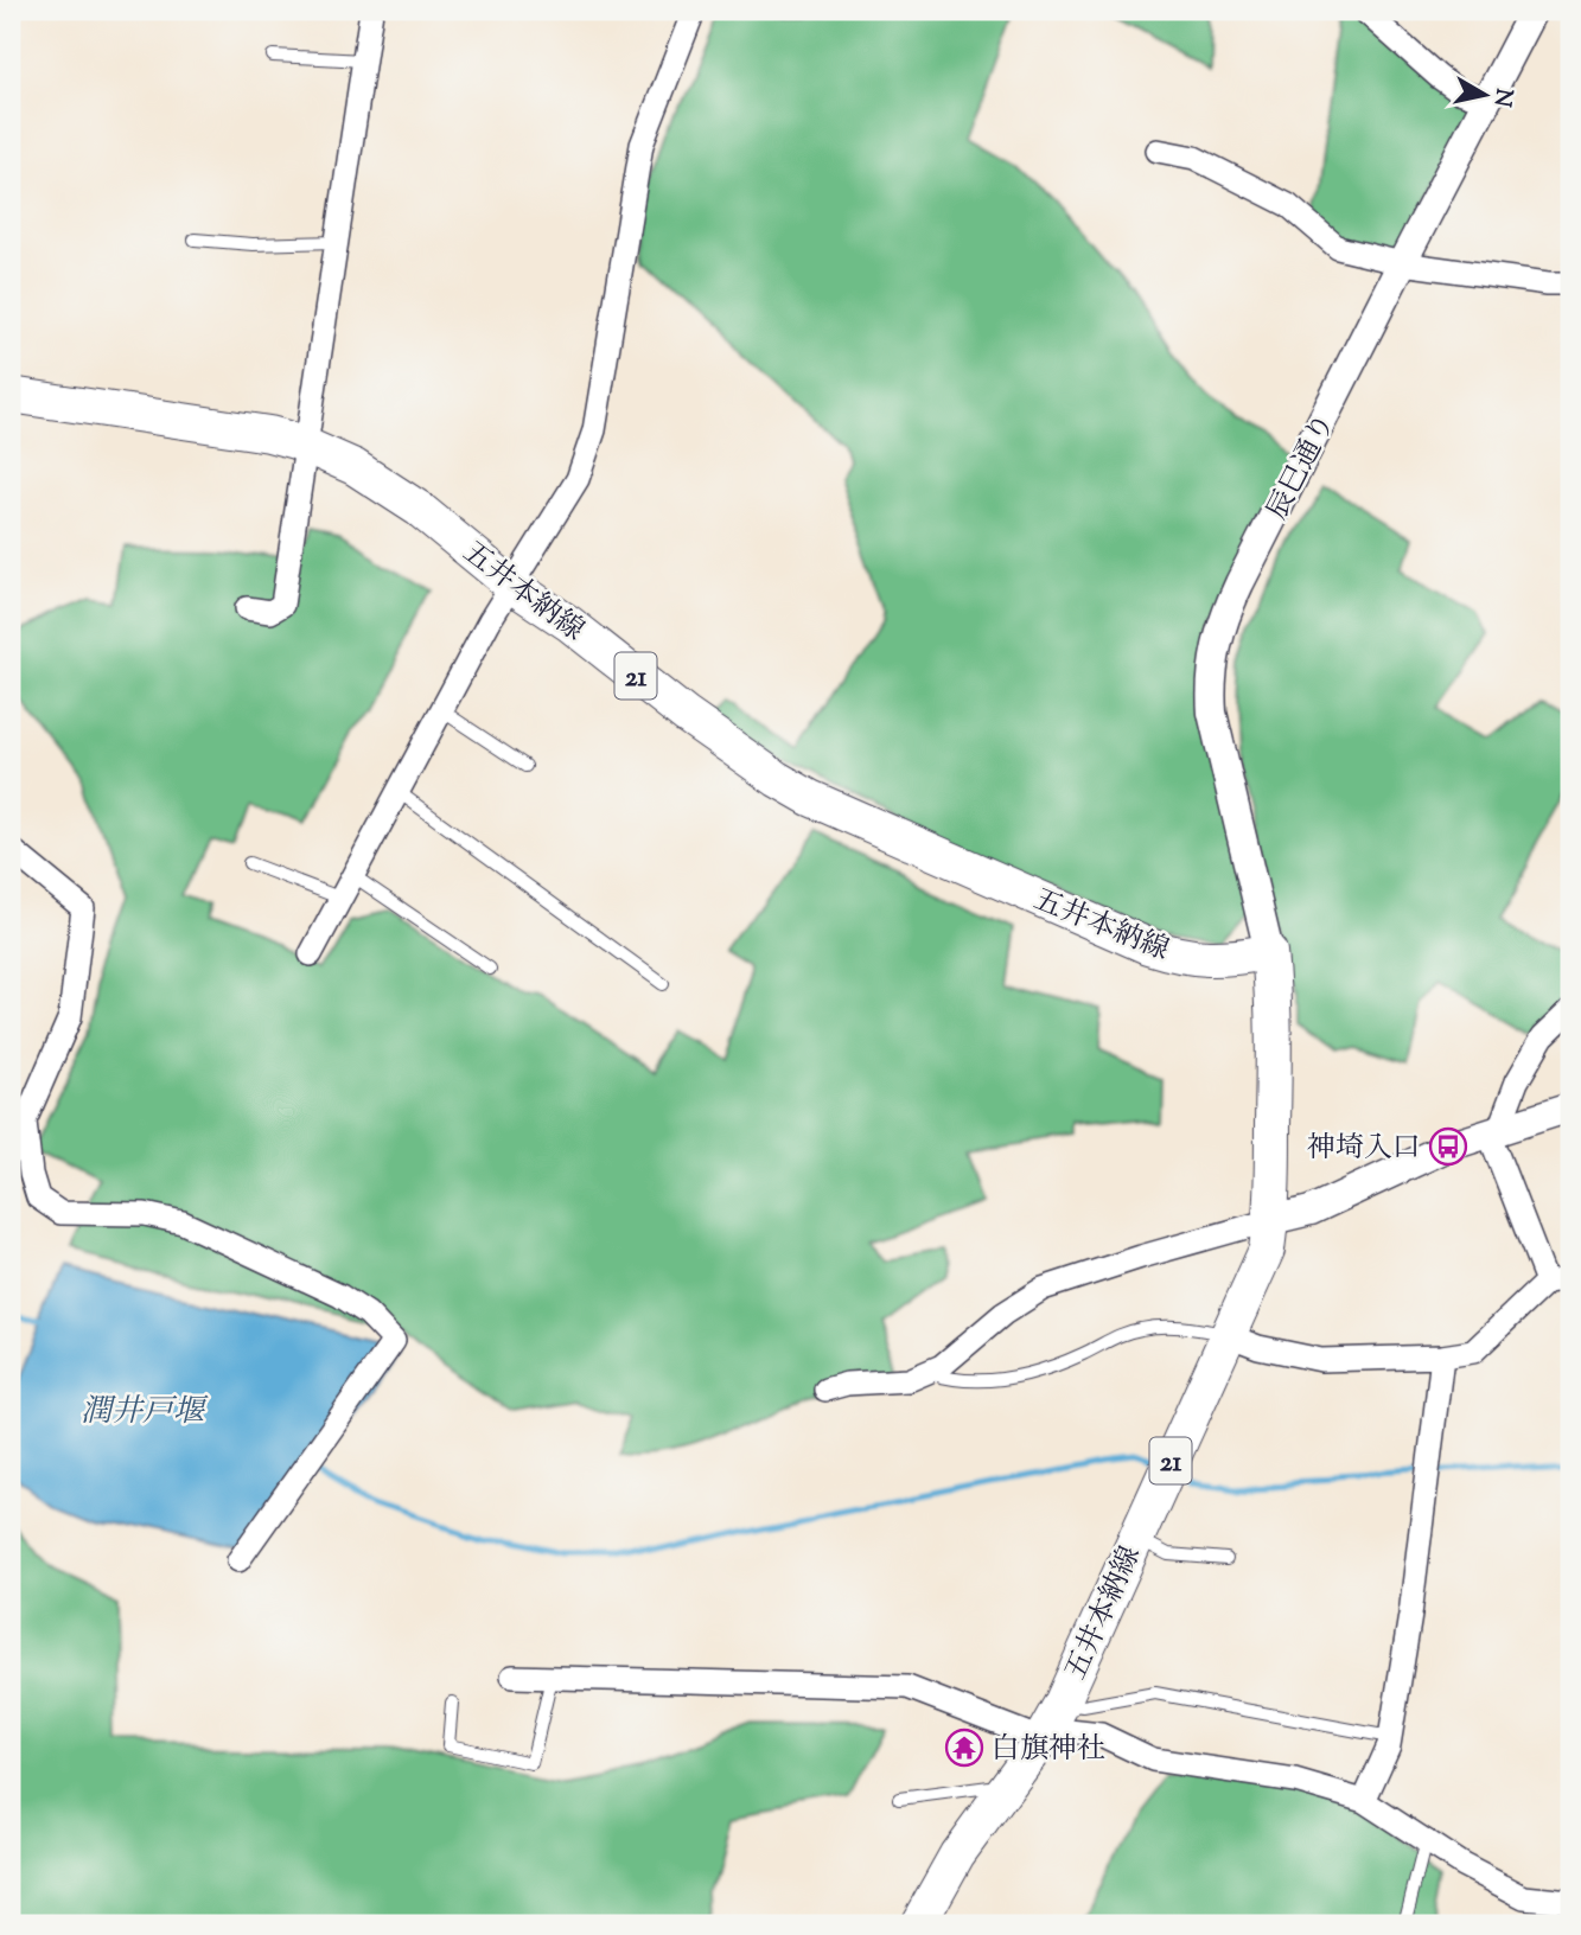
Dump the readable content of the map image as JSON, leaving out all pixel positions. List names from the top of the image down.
{
  "streets": {
    "main road": ["五井本納線", "21"],
    "street": ["辰巳通り"]
  },
  "crossings": [
    ["辰巳通り", "五井本納線"]
  ],
  "water": ["潤井戸堰"],
  "places": {
    "bus stop": ["神埼入口"],
    "temple": ["白旗神社"]
  },
  "north": "right"
}
